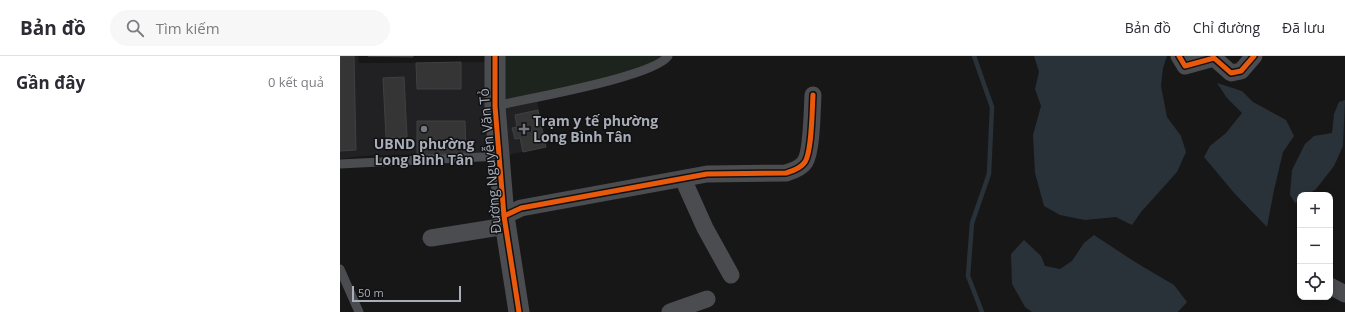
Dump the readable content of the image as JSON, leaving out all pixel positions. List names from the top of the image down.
{
  "streets": {
    "street": ["Đường Nguyễn Văn Tỏ"]
  },
  "places": {
    "other": ["UBND phường Long Bình Tân"],
    "health": ["Trạm y tế phường Long Bình Tân"]
  },
  "scale_bar": "50 m",
  "page": {
    "header": "Bản đồ",
    "search": "Tìm kiếm",
    "nav": ["Bản đồ", "Chỉ đường", "Đã lưu"],
    "heading": ["Gần đây", "0 kết quả"],
    "map_buttons": ["+", "−"],
    "scale": "50 m"
  }
}
